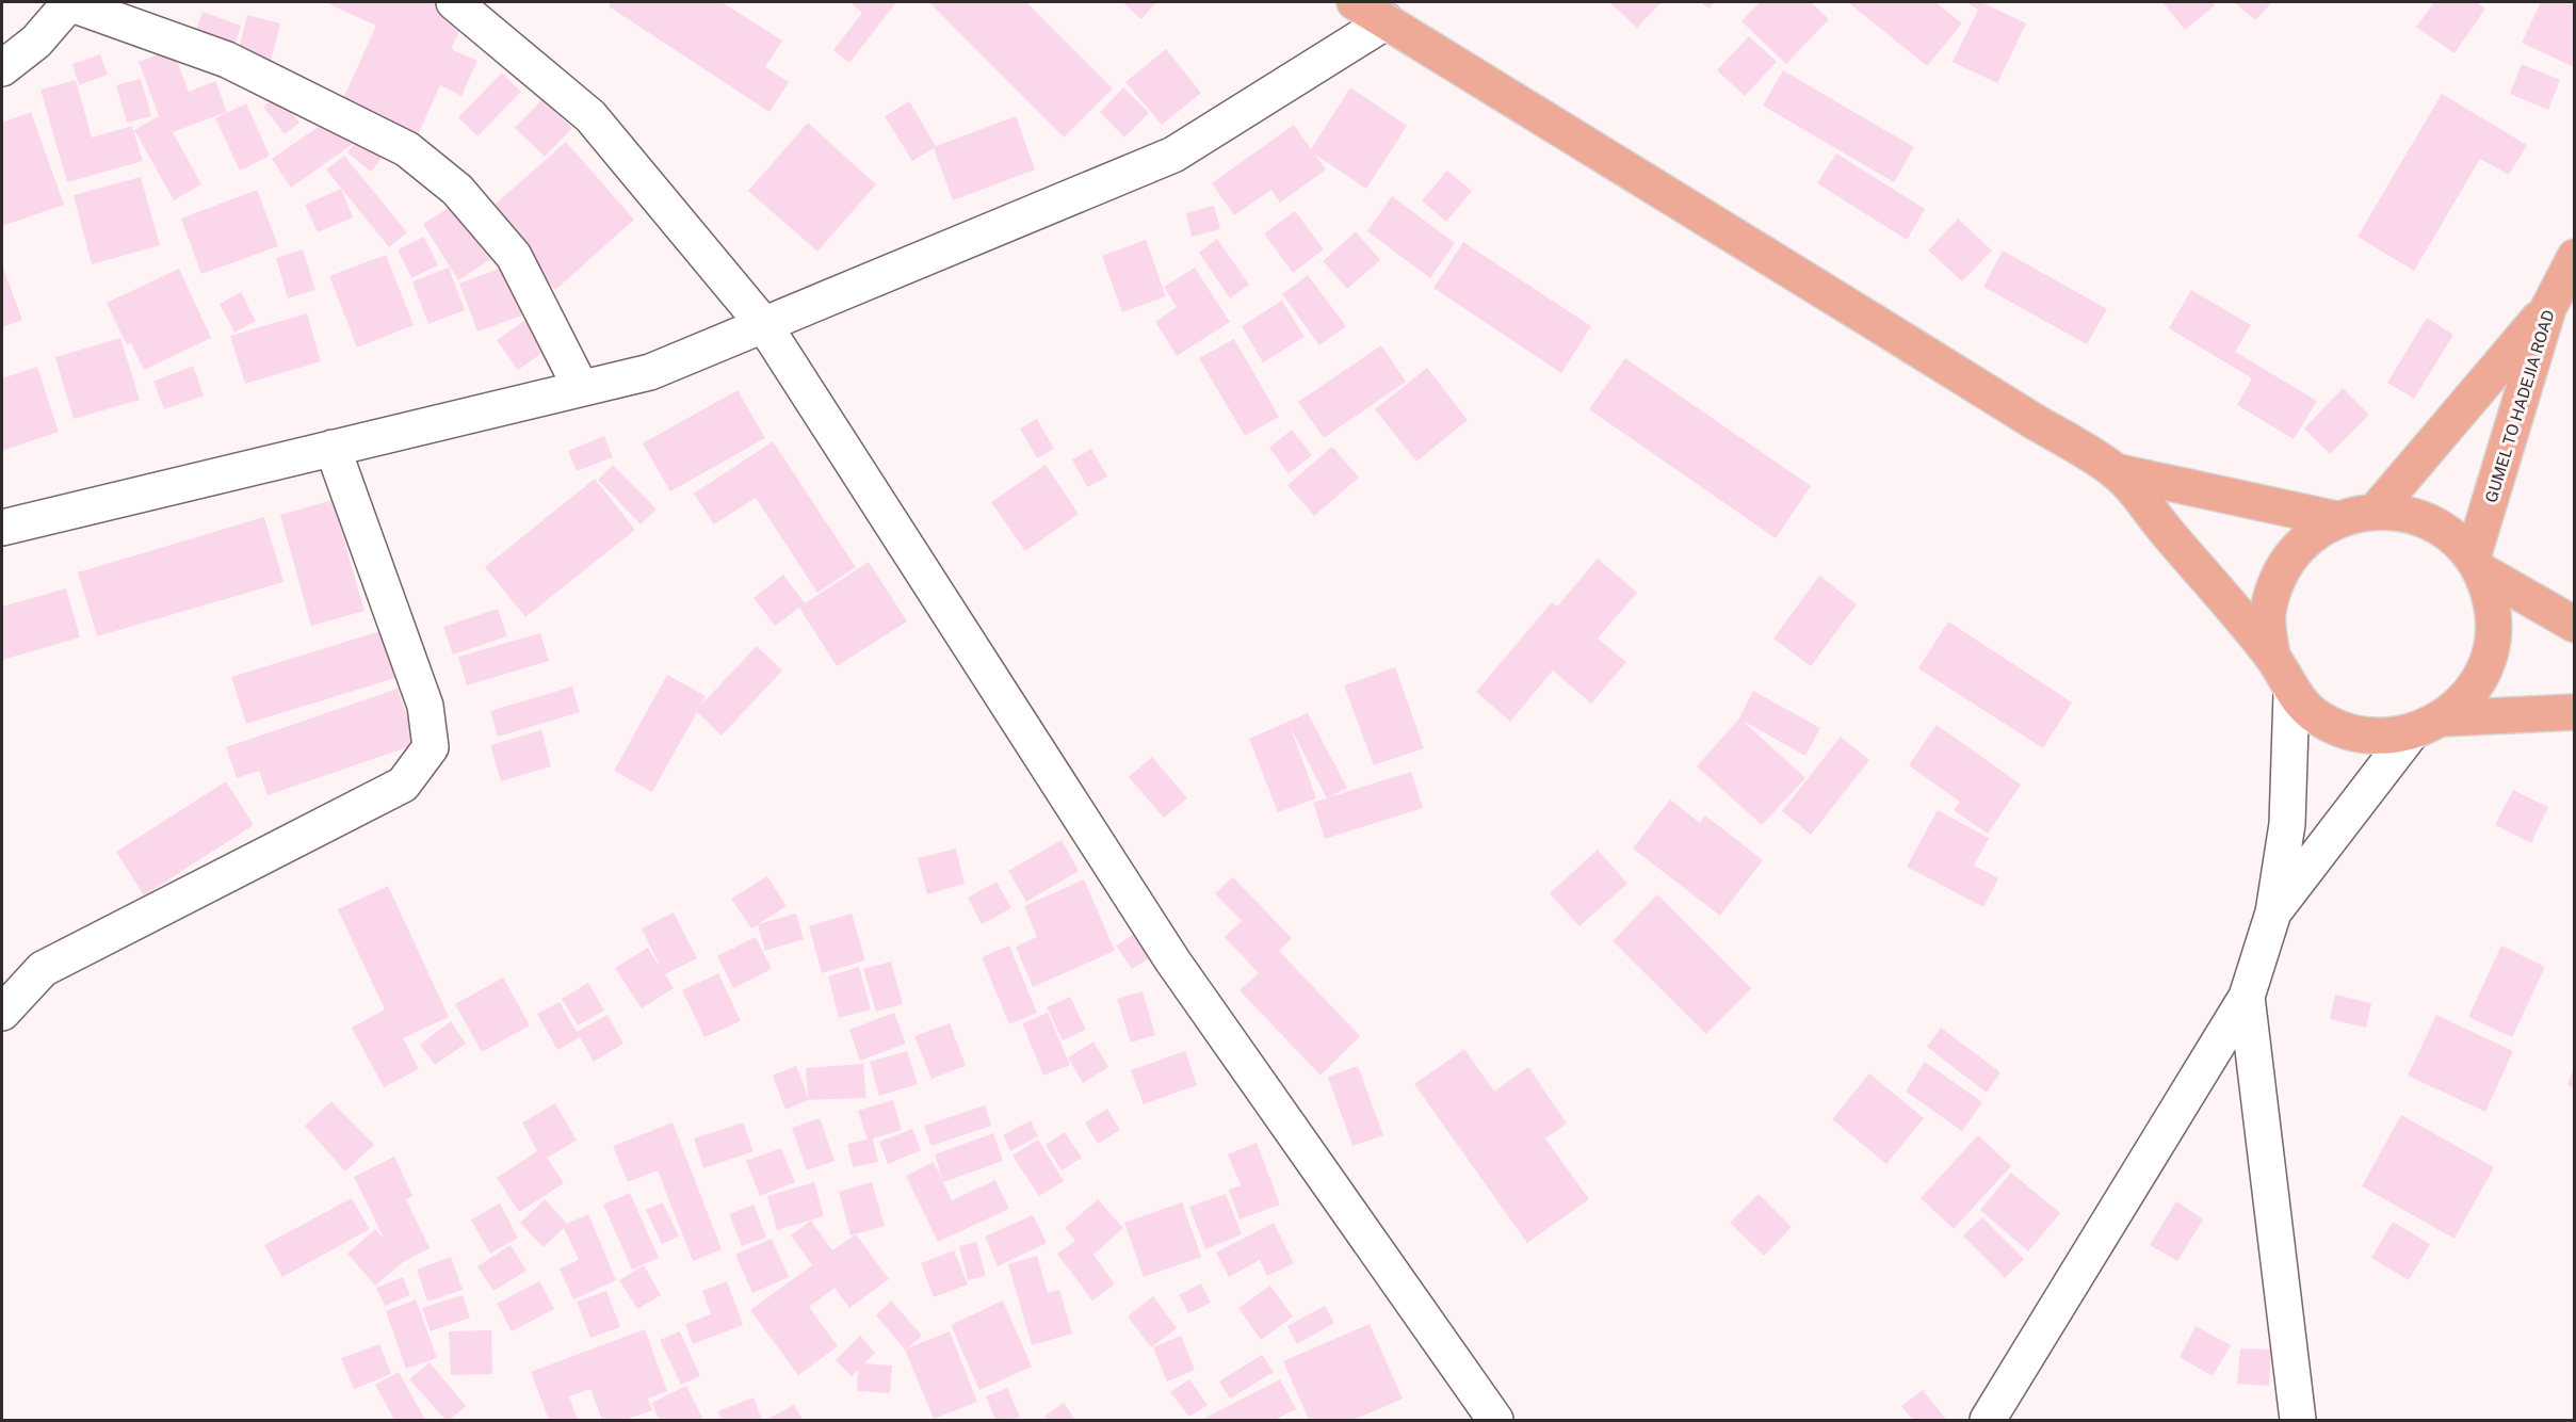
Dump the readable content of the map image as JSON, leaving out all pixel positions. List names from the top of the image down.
{
  "streets": {
    "main road": ["GUMEL TO HADEJIA ROAD"]
  }
}
